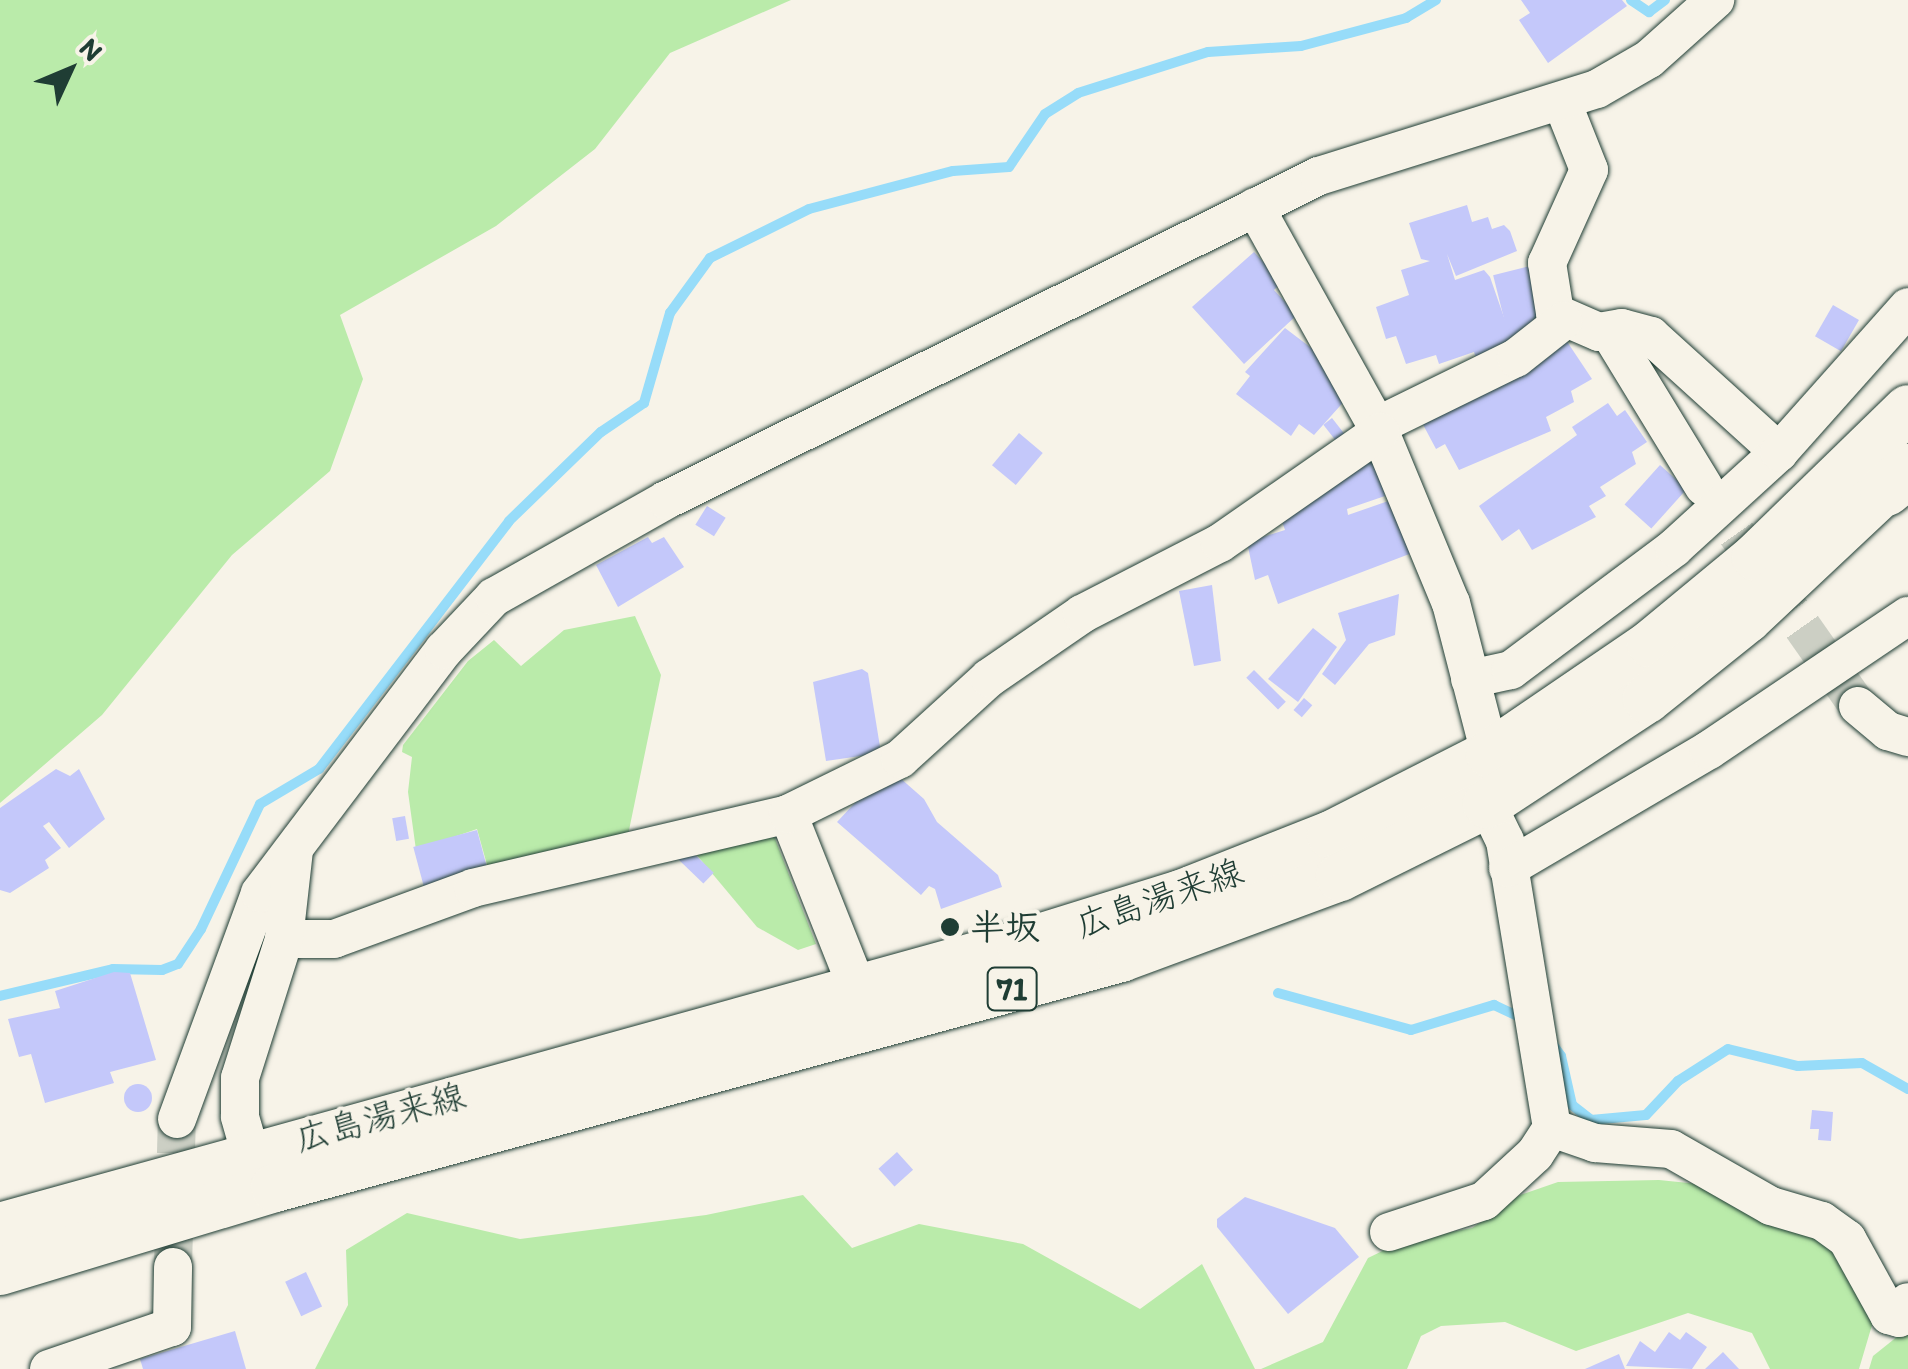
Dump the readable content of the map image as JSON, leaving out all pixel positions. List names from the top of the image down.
{
  "streets": {
    "main road": ["広島湯来線", "71"]
  },
  "places": ["半坂"],
  "north": "top right"
}
